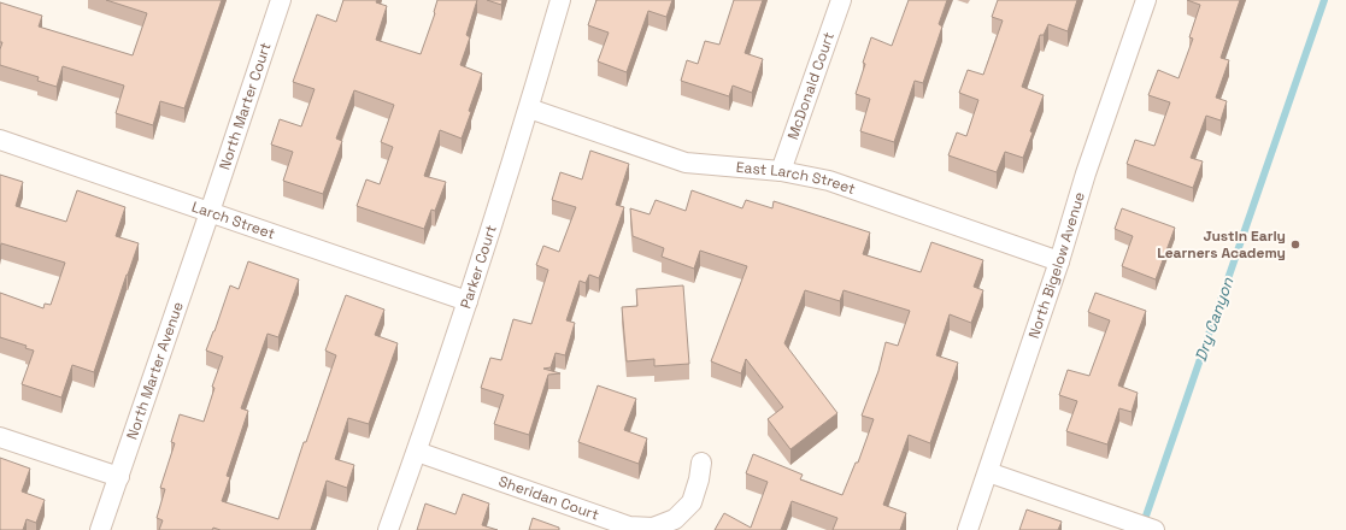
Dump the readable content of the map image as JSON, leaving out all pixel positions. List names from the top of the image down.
{
  "streets": {
    "street": [
      "McDonald Court",
      "North Marter Court",
      "East Larch Street",
      "Larch Street",
      "North Bigelow Avenue",
      "Parker Court",
      "North Marter Avenue",
      "Sheridan Court"
    ]
  },
  "crossings": [
    ["McDonald Court", "East Larch Street"],
    ["North Marter Court", "Larch Street"],
    ["North Marter Court", "North Marter Avenue"],
    ["East Larch Street", "North Bigelow Avenue"],
    ["East Larch Street", "Parker Court"],
    ["Larch Street", "Parker Court"],
    ["Larch Street", "North Marter Avenue"],
    ["Parker Court", "Sheridan Court"]
  ],
  "water": ["Dry Canyon"],
  "places": ["Justin Early Learners Academy"]
}
